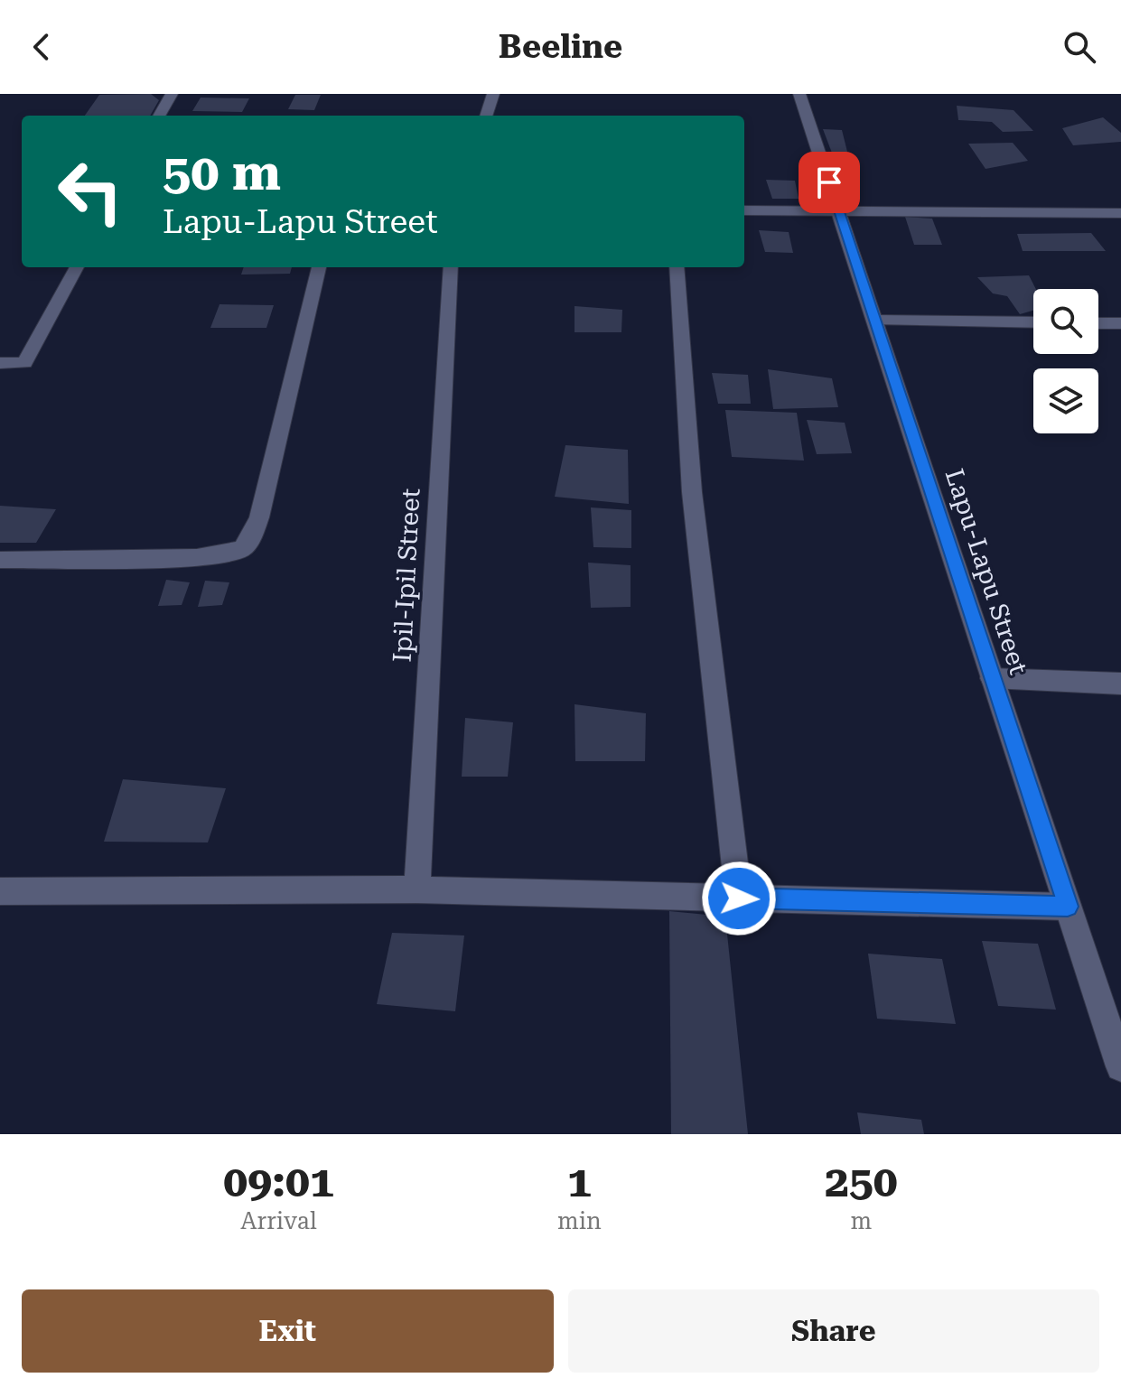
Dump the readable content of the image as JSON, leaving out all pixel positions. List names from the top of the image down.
{
  "streets": {
    "street": ["Lapu-Lapu Street", "Ipil-Ipil Street"]
  },
  "page": {
    "header": "Beeline",
    "turn": ["50 m", "Lapu-Lapu Street"],
    "eta": [
      "09:01",
      "Arrival",
      "1",
      "min",
      "250",
      "m"
    ],
    "buttons": ["Exit", "Share"]
  }
}
